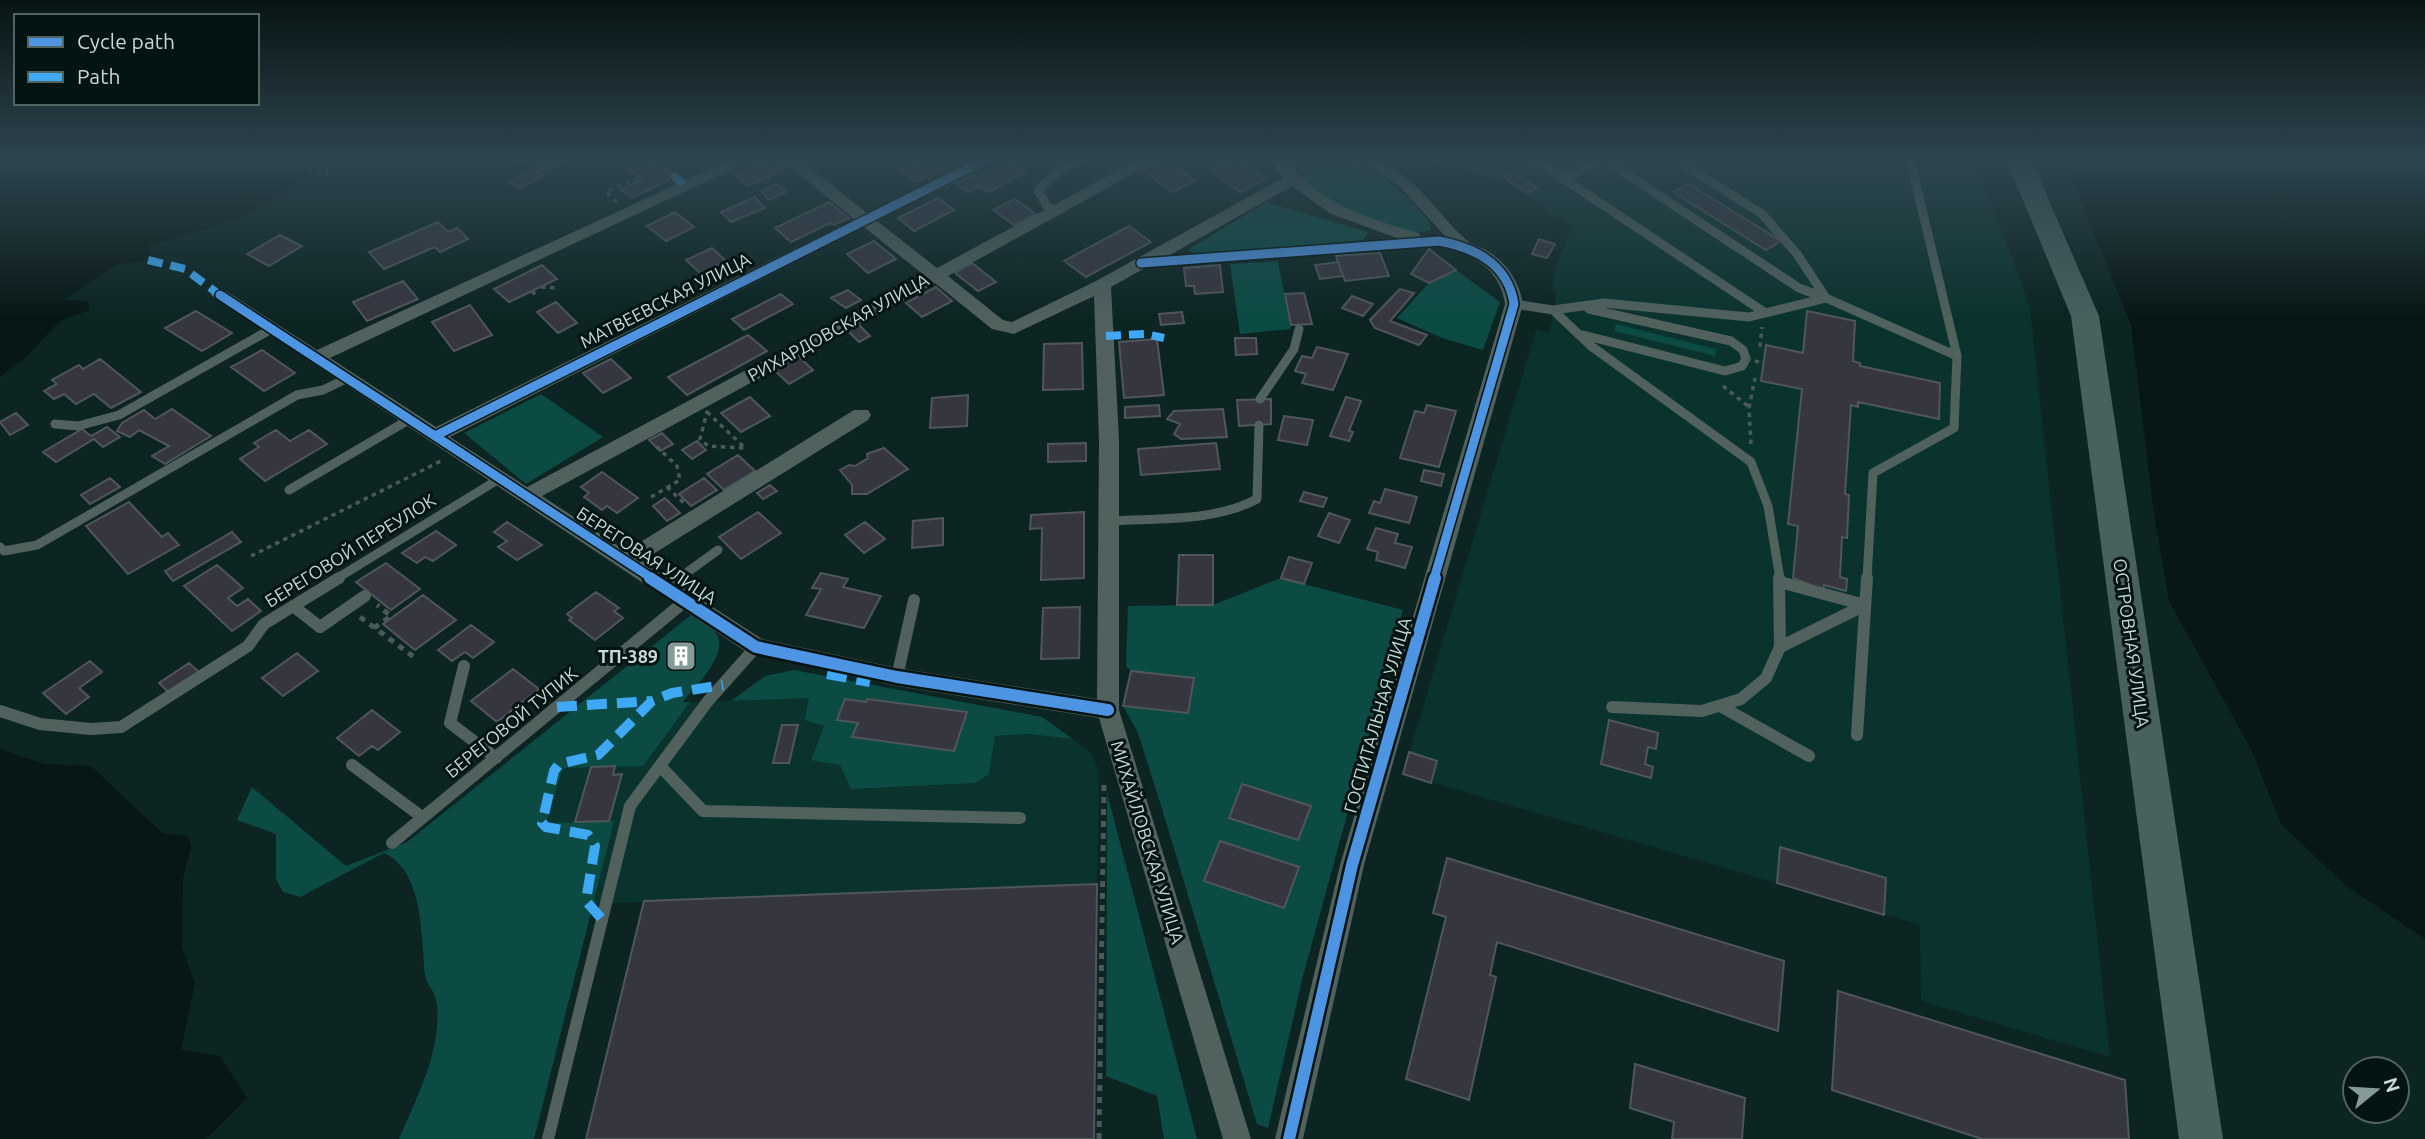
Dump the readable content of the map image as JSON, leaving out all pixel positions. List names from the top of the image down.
{
  "streets": {
    "main road": ["ОСТРОВНАЯ УЛИЦА"],
    "street": [
      "МАТВЕЕВСКАЯ УЛИЦА",
      "РИХАРДОВСКАЯ УЛИЦА",
      "БЕРЕГОВАЯ УЛИЦА",
      "ГОСПИТАЛЬНАЯ УЛИЦА",
      "МИХАЙЛОВСКАЯ УЛИЦА"
    ],
    "lane": ["БЕРЕГОВОЙ ПЕРЕУЛОК", "БЕРЕГОВОЙ ТУПИК"]
  },
  "crossings": [
    ["МАТВЕЕВСКАЯ УЛИЦА", "БЕРЕГОВАЯ УЛИЦА"],
    ["РИХАРДОВСКАЯ УЛИЦА", "БЕРЕГОВАЯ УЛИЦА"],
    ["БЕРЕГОВОЙ ПЕРЕУЛОК", "БЕРЕГОВАЯ УЛИЦА"],
    ["БЕРЕГОВАЯ УЛИЦА", "БЕРЕГОВОЙ ТУПИК"],
    ["БЕРЕГОВАЯ УЛИЦА", "МИХАЙЛОВСКАЯ УЛИЦА"]
  ],
  "places": {
    "building": ["ТП-389"]
  },
  "legend": ["Cycle path", "Path"],
  "north": "right"
}
